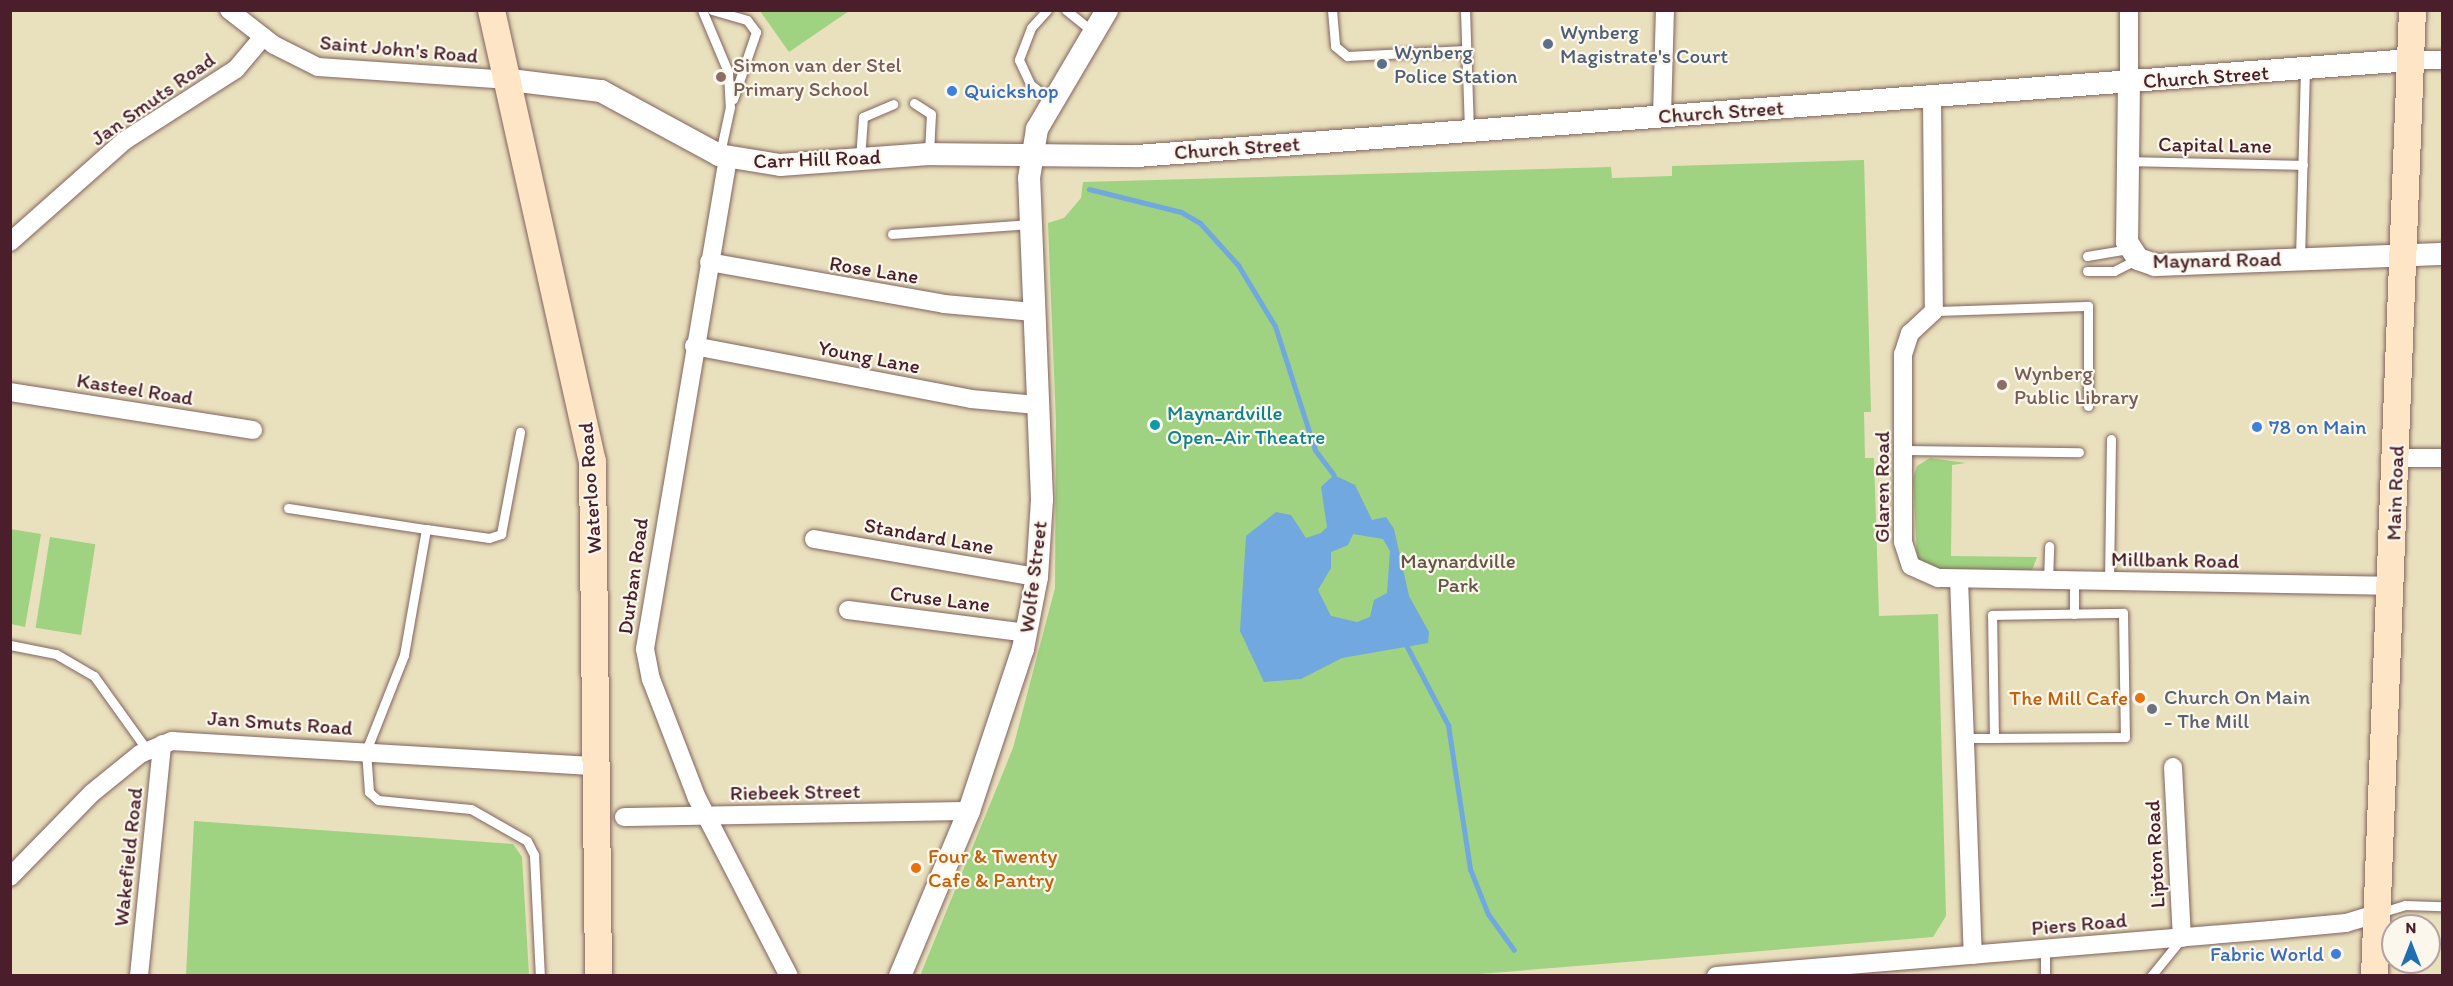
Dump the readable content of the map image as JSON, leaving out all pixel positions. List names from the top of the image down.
{
  "streets": {
    "main road": ["Waterloo Road", "Main Road"],
    "street": [
      "Saint John's Road",
      "Church Street",
      "Jan Smuts Road",
      "Carr Hill Road",
      "Maynard Road",
      "Rose Lane",
      "Young Lane",
      "Kasteel Road",
      "Glaren Road",
      "Standard Lane",
      "Millbank Road",
      "Durban Road",
      "Wolfe Street",
      "Cruse Lane",
      "Riebeek Street",
      "Lipton Road",
      "Wakefield Road",
      "Piers Road"
    ],
    "lane": ["Capital Lane"]
  },
  "crossings": [
    ["Saint John's Road", "Jan Smuts Road"],
    ["Saint John's Road", "Carr Hill Road"],
    ["Saint John's Road", "Waterloo Road"],
    ["Church Street", "Carr Hill Road"],
    ["Church Street", "Maynard Road"],
    ["Church Street", "Main Road"],
    ["Church Street", "Wolfe Street"],
    ["Jan Smuts Road", "Waterloo Road"],
    ["Jan Smuts Road", "Wakefield Road"],
    ["Capital Lane", "Maynard Road"],
    ["Carr Hill Road", "Waterloo Road"],
    ["Carr Hill Road", "Durban Road"],
    ["Carr Hill Road", "Wolfe Street"],
    ["Maynard Road", "Main Road"],
    ["Rose Lane", "Durban Road"],
    ["Rose Lane", "Wolfe Street"],
    ["Young Lane", "Durban Road"],
    ["Young Lane", "Wolfe Street"],
    ["Glaren Road", "Millbank Road"],
    ["Main Road", "Millbank Road"],
    ["Main Road", "Piers Road"],
    ["Standard Lane", "Wolfe Street"],
    ["Durban Road", "Riebeek Street"],
    ["Wolfe Street", "Cruse Lane"],
    ["Wolfe Street", "Riebeek Street"],
    ["Lipton Road", "Piers Road"]
  ],
  "parks": ["Maynardville Park"],
  "places": [
    "Wynberg Magistrate's Court",
    "Wynberg Police Station",
    "Simon van der Stel Primary School",
    "Quickshop",
    "Wynberg Public Library",
    "Maynardville Open-Air Theatre",
    "78 on Main",
    "The Mill Cafe",
    "Church On Main - The Mill",
    "Four & Twenty Cafe & Pantry",
    "Fabric World"
  ],
  "north": "top"
}
